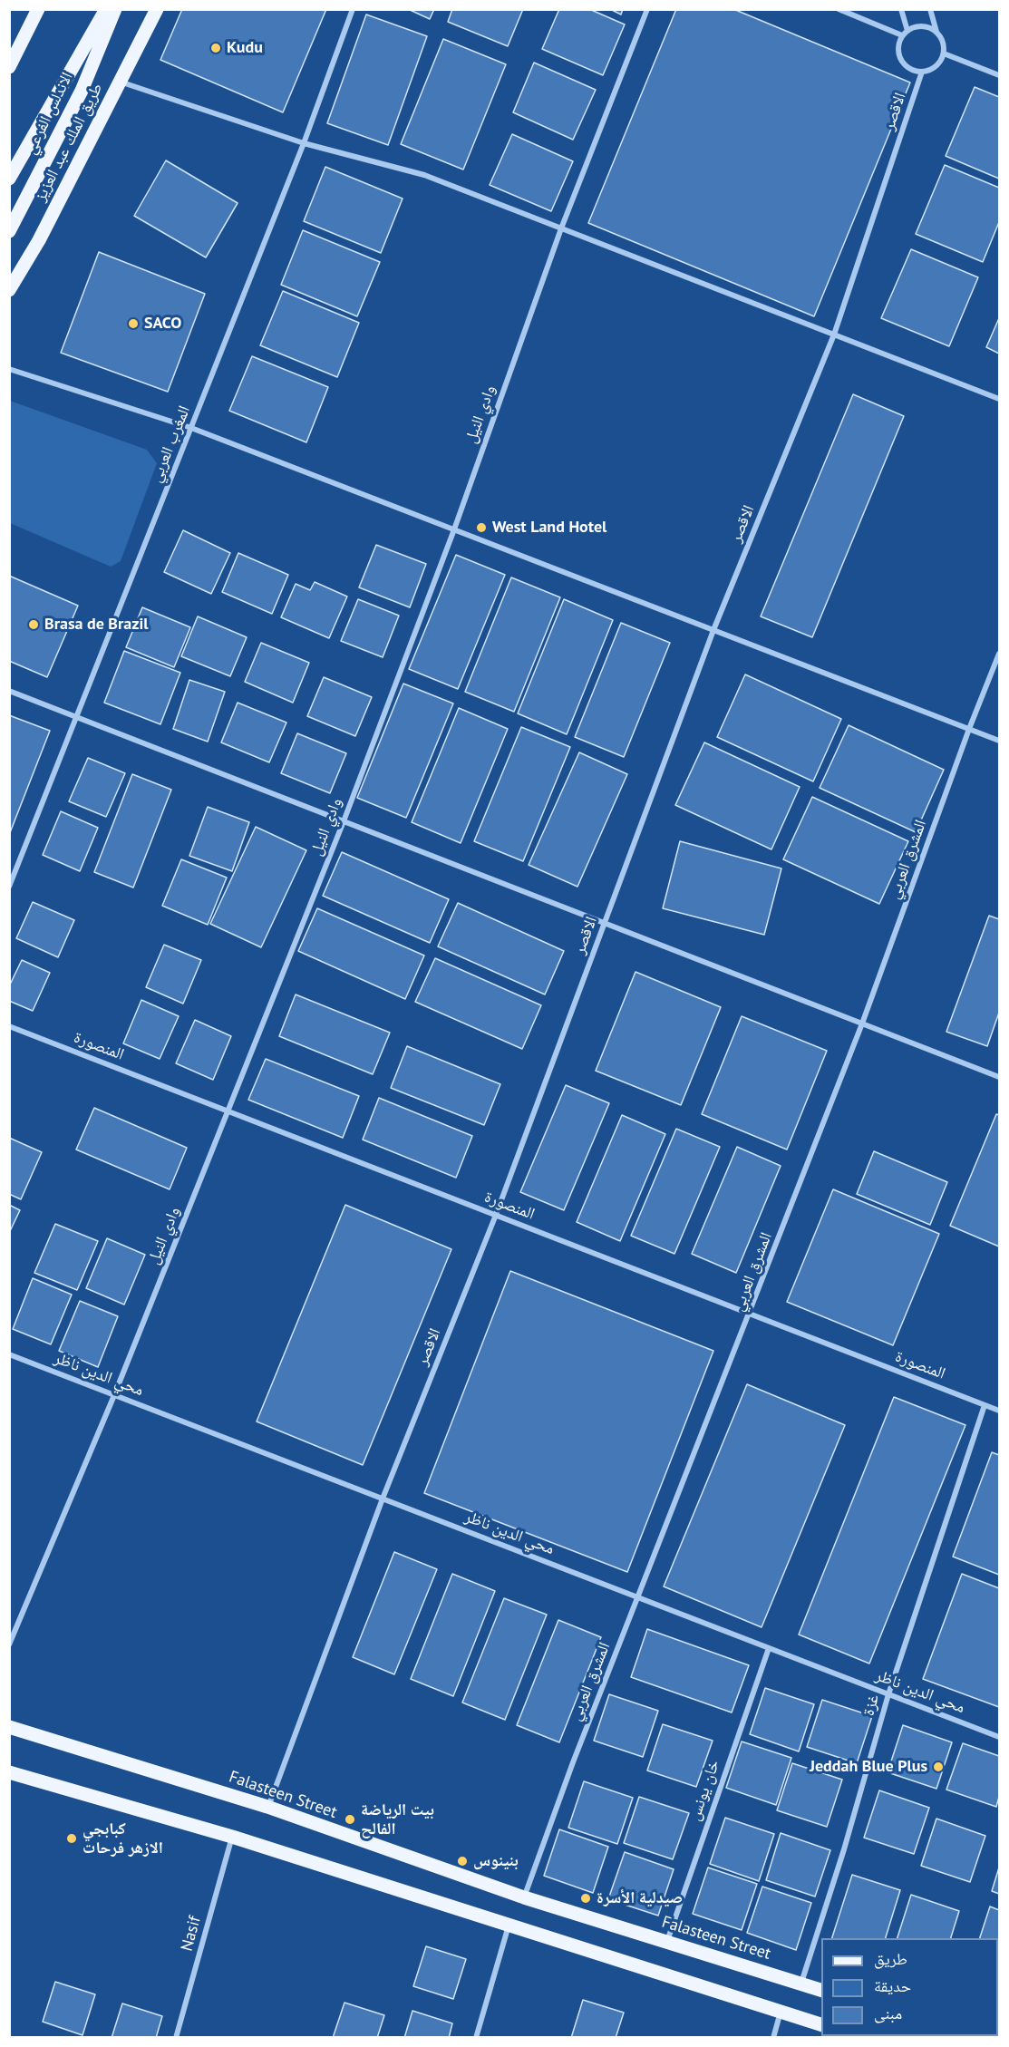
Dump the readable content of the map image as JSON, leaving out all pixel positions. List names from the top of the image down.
{
  "streets": {
    "main road": ["الاندلس الفرعي", "طريق الملك عبد العزيز", "Falasteen Street"],
    "street": [
      "الاقصر",
      "وادي النيل",
      "المغرب العربي",
      "المشرق العربي",
      "المنصورة",
      "محي الدين ناظر",
      "غزة",
      "خان يونس",
      "Nasif"
    ]
  },
  "crossings": [
    ["الاقصر", "المنصورة"],
    ["الاقصر", "محي الدين ناظر"],
    ["الاقصر", "Falasteen Street"],
    ["وادي النيل", "المنصورة"],
    ["وادي النيل", "محي الدين ناظر"],
    ["المشرق العربي", "المنصورة"],
    ["المشرق العربي", "محي الدين ناظر"],
    ["المشرق العربي", "Falasteen Street"],
    ["المنصورة", "غزة"],
    ["محي الدين ناظر", "غزة"],
    ["محي الدين ناظر", "خان يونس"],
    ["غزة", "Falasteen Street"],
    ["خان يونس", "Falasteen Street"]
  ],
  "places": [
    "Kudu",
    "SACO",
    "West Land Hotel",
    "Brasa de Brazil",
    "Jeddah Blue Plus",
    "بيت الرياضة الفالح",
    "كبابجي الازهر فرحات",
    "بنينوس",
    "صيدلية الأسرة"
  ],
  "legend": ["طريق", "حديقة", "مبنى"]
}
